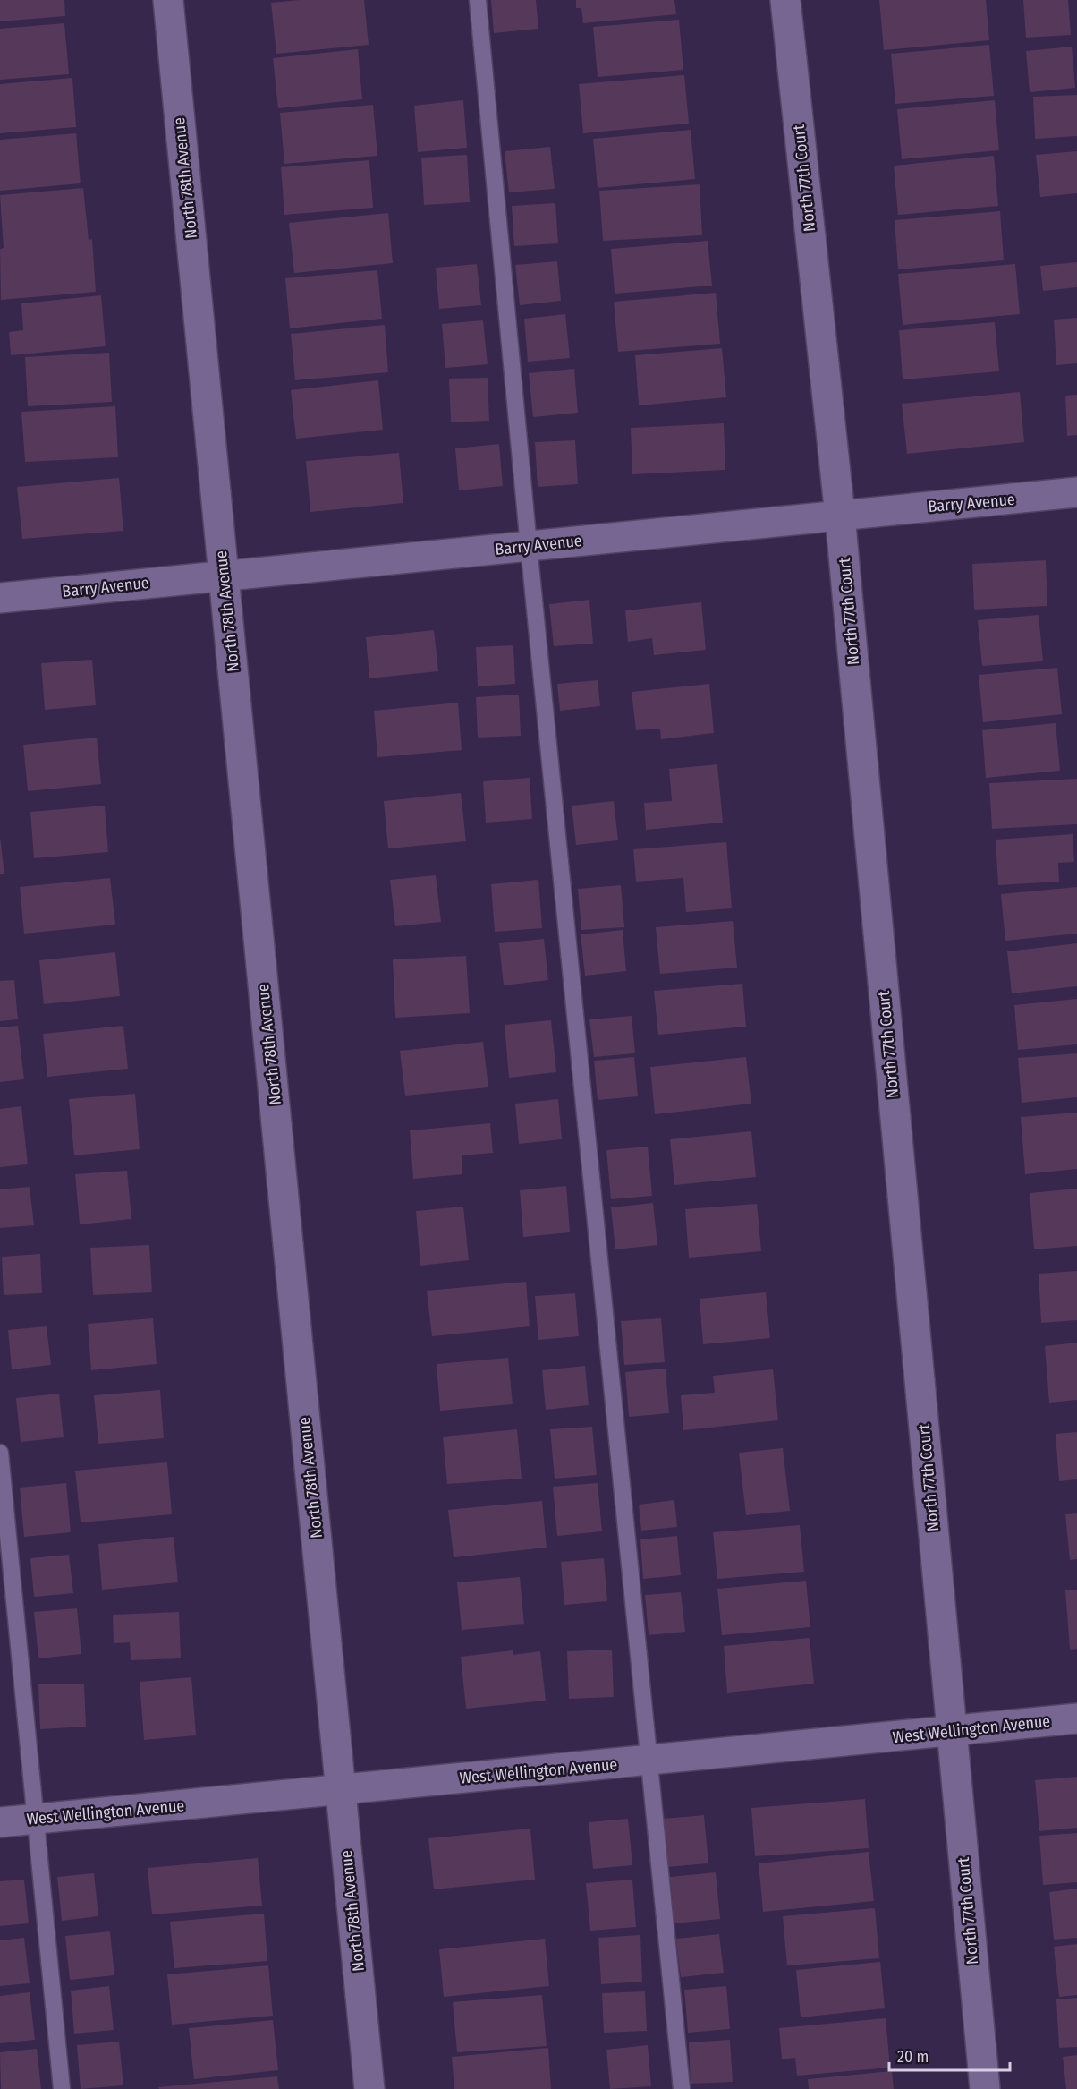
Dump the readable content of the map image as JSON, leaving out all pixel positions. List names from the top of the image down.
{
  "streets": {
    "street": [
      "North 78th Avenue",
      "North 77th Court",
      "Barry Avenue",
      "West Wellington Avenue"
    ]
  },
  "crossings": [
    ["North 78th Avenue", "Barry Avenue"],
    ["North 78th Avenue", "West Wellington Avenue"],
    ["North 77th Court", "Barry Avenue"],
    ["North 77th Court", "West Wellington Avenue"]
  ],
  "scale_bar": "20 m"
}
